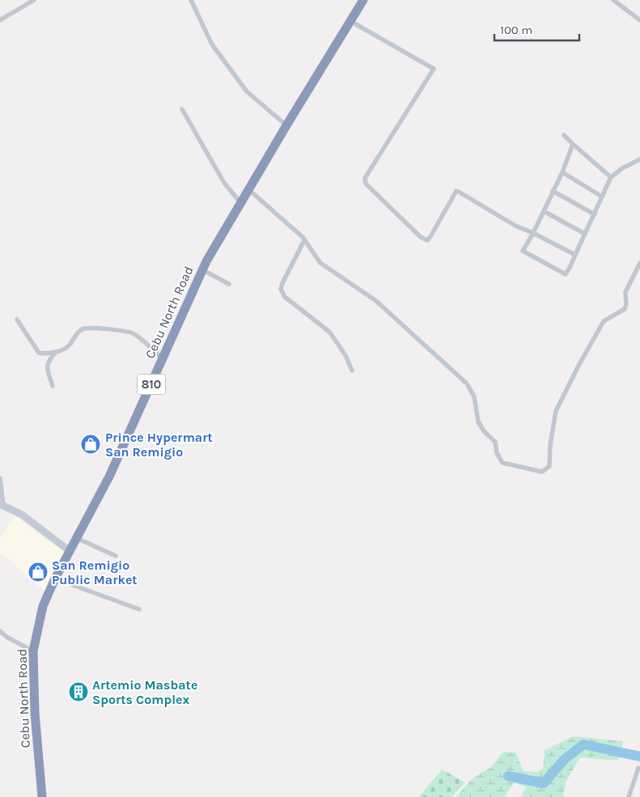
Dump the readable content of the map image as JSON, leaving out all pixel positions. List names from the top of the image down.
{
  "streets": {
    "highway": ["Cebu North Road", "810"]
  },
  "places": {
    "shop": ["Prince Hypermart San Remigio", "San Remigio Public Market"],
    "building": ["Artemio Masbate Sports Complex"]
  },
  "scale_bar": "100 m"
}
